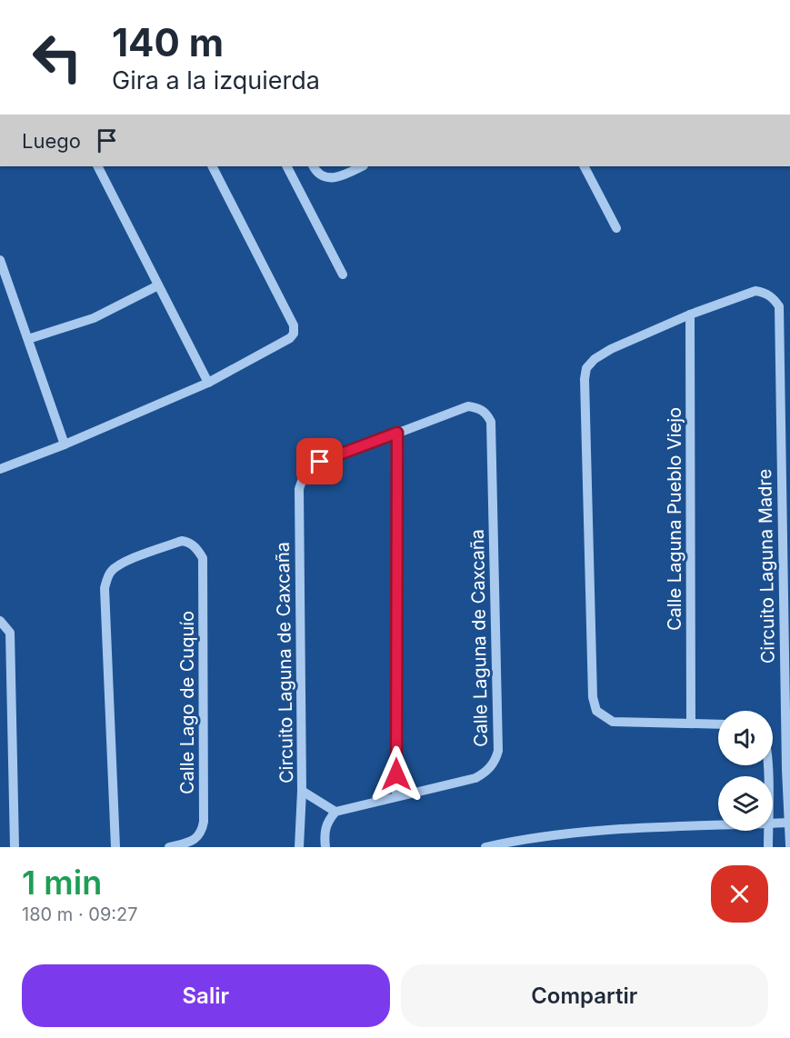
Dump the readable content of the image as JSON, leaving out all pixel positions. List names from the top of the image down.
{
  "streets": {
    "street": [
      "Calle Laguna Pueblo Viejo",
      "Circuito Laguna Madre",
      "Calle Laguna de Caxcaña",
      "Circuito Laguna de Caxcaña",
      "Calle Lago de Cuquío"
    ]
  },
  "crossings": [
    ["Calle Laguna Pueblo Viejo", "Circuito Laguna Madre"],
    ["Calle Laguna de Caxcaña", "Circuito Laguna de Caxcaña"]
  ],
  "page": {
    "turn": ["140 m", "Gira a la izquierda"],
    "then": "Luego",
    "heading": ["1 min", "180 m · 09:27"],
    "buttons": ["Salir", "Compartir"]
  }
}
